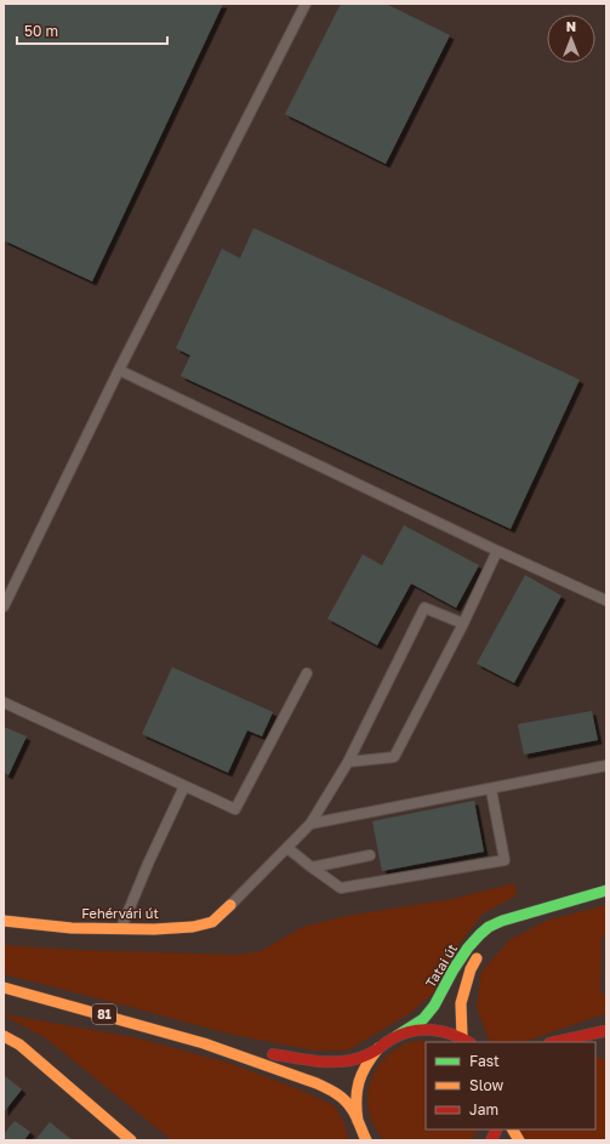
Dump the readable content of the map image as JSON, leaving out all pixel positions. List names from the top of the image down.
{
  "streets": {
    "street": ["Fehérvári út", "Tatai út", "81"]
  },
  "crossings": [
    ["Tatai út", "81"]
  ],
  "legend": ["Fast", "Slow", "Jam"],
  "scale_bar": "50 m",
  "north": "top"
}
